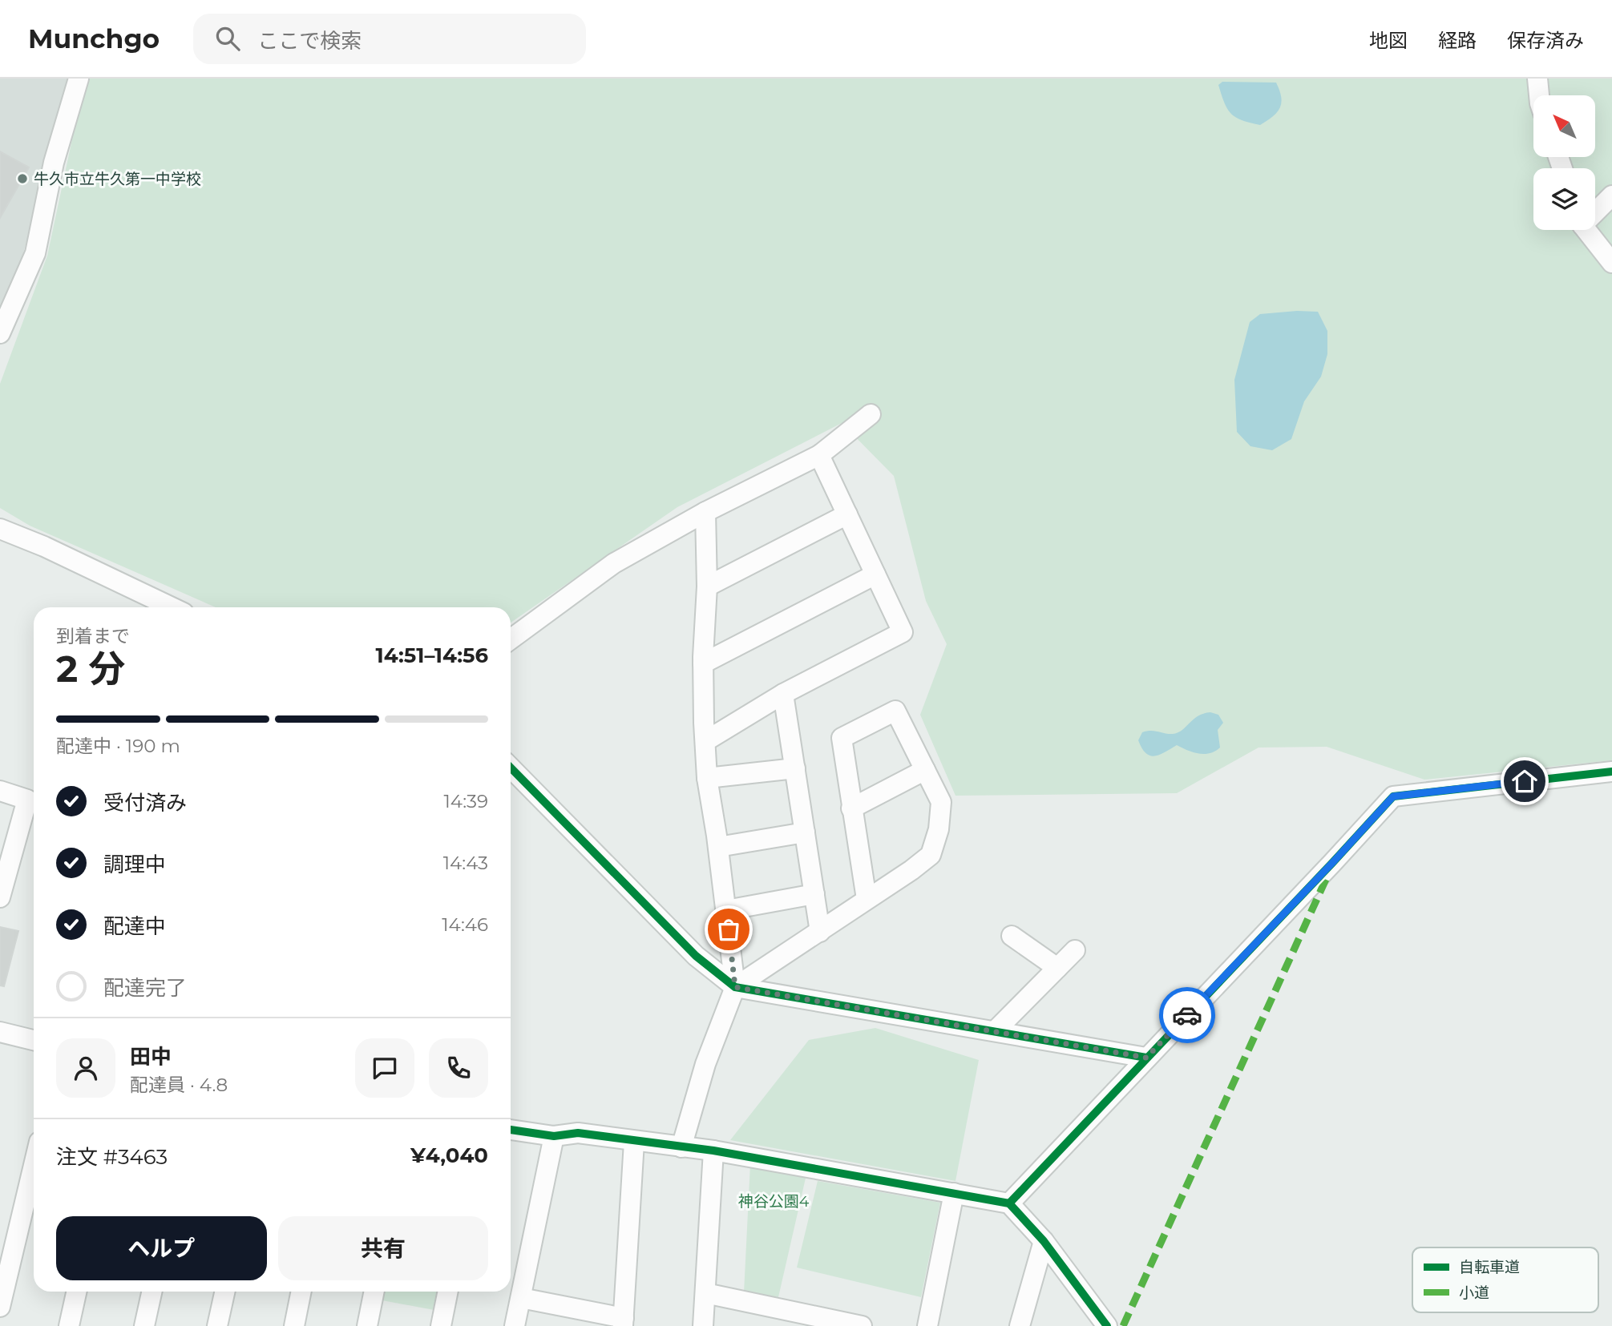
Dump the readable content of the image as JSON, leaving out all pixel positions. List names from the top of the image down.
{
  "parks": ["神谷公園4"],
  "places": ["牛久市立牛久第一中学校"],
  "legend": ["自転車道", "小道"],
  "north": "top left",
  "page": {
    "header": "Munchgo",
    "search": "ここで検索",
    "nav": ["地図", "経路", "保存済み"],
    "heading": ["2 分", "到着まで", "14:51–14:56"],
    "panel": [
      "田中",
      "配達員 · 4.8",
      "注文 #3463",
      "¥4,040"
    ],
    "bar": "配達中 · 190 m",
    "list": [
      ["受付済み", "14:39"],
      ["調理中", "14:43"],
      ["配達中", "14:46"],
      "配達完了"
    ],
    "buttons": ["ヘルプ", "共有"]
  }
}
